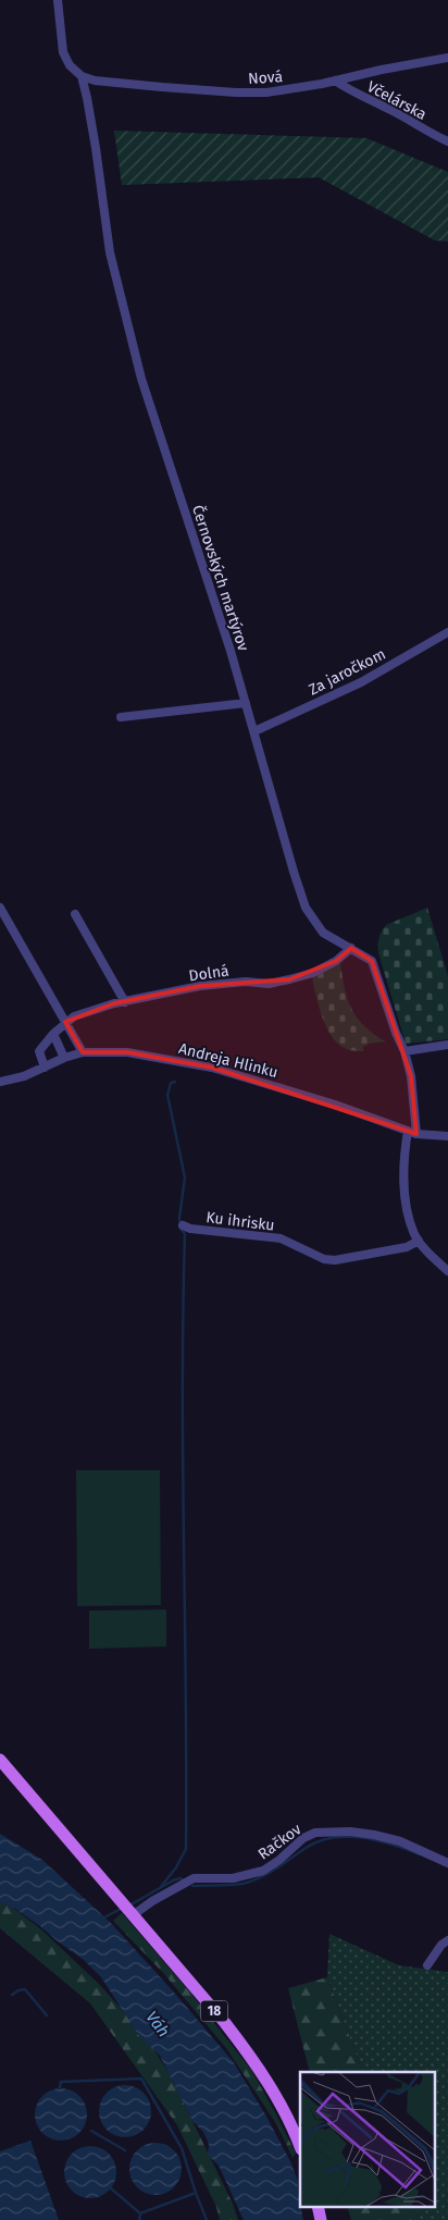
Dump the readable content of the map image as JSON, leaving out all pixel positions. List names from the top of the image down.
{
  "streets": {
    "main road": ["18"],
    "street": [
      "Nová",
      "Včelárska",
      "Černovských martýrov",
      "Za jaročkom",
      "Dolná",
      "Andreja Hlinku",
      "Ku ihrisku",
      "Račkov"
    ]
  },
  "crossings": [
    ["Nová", "Včelárska"],
    ["Nová", "Černovských martýrov"],
    ["Černovských martýrov", "Za jaročkom"],
    ["Černovských martýrov", "Dolná"],
    ["Černovských martýrov", "Andreja Hlinku"],
    ["Černovských martýrov", "Ku ihrisku"],
    ["Račkov", "18"]
  ],
  "water": ["Váh"]
}
